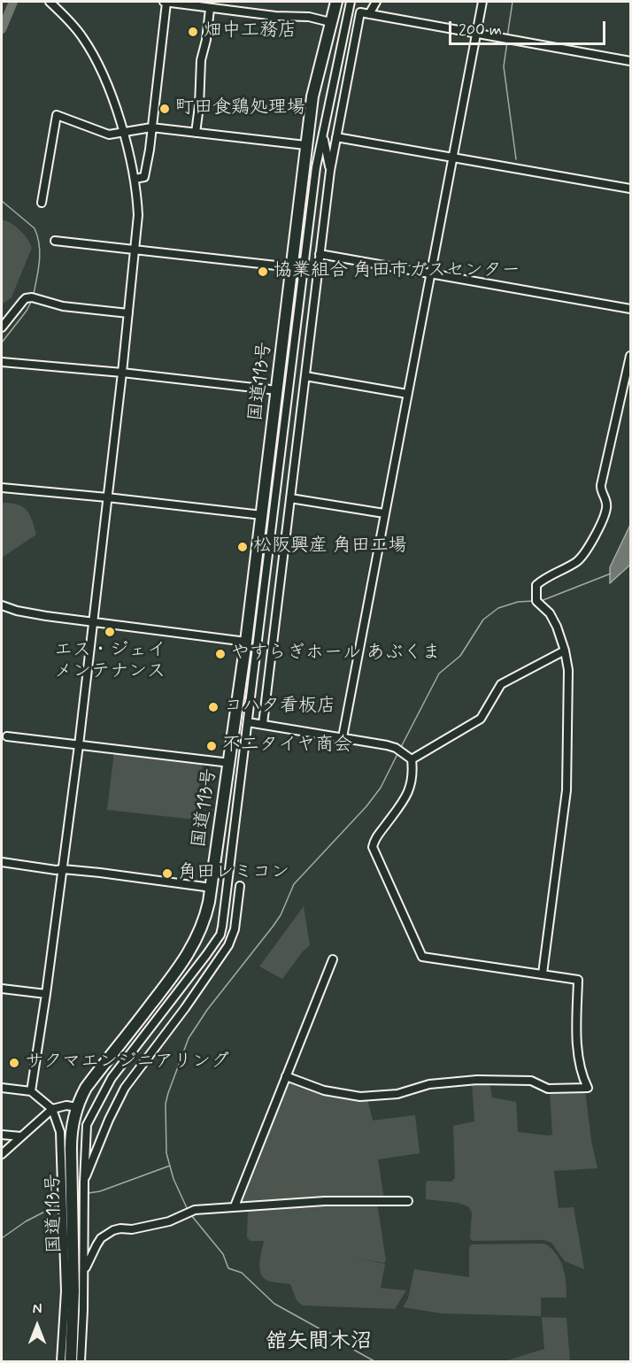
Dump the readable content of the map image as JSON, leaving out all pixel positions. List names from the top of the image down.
{
  "streets": {
    "highway": ["国道113号"]
  },
  "districts": ["舘矢間木沼"],
  "places": [
    "畑中工務店",
    "町田食鶏処理場",
    "協業組合 角田市ガスセンター",
    "松阪興産 角田工場",
    "エス・ジェイ メンテナンス",
    "やすらぎホール あぶくま",
    "コハタ看板店",
    "不二タイヤ商会",
    "角田レミコン",
    "サクマエンジニアリング"
  ],
  "scale_bar": "200 m",
  "north": "top"
}
